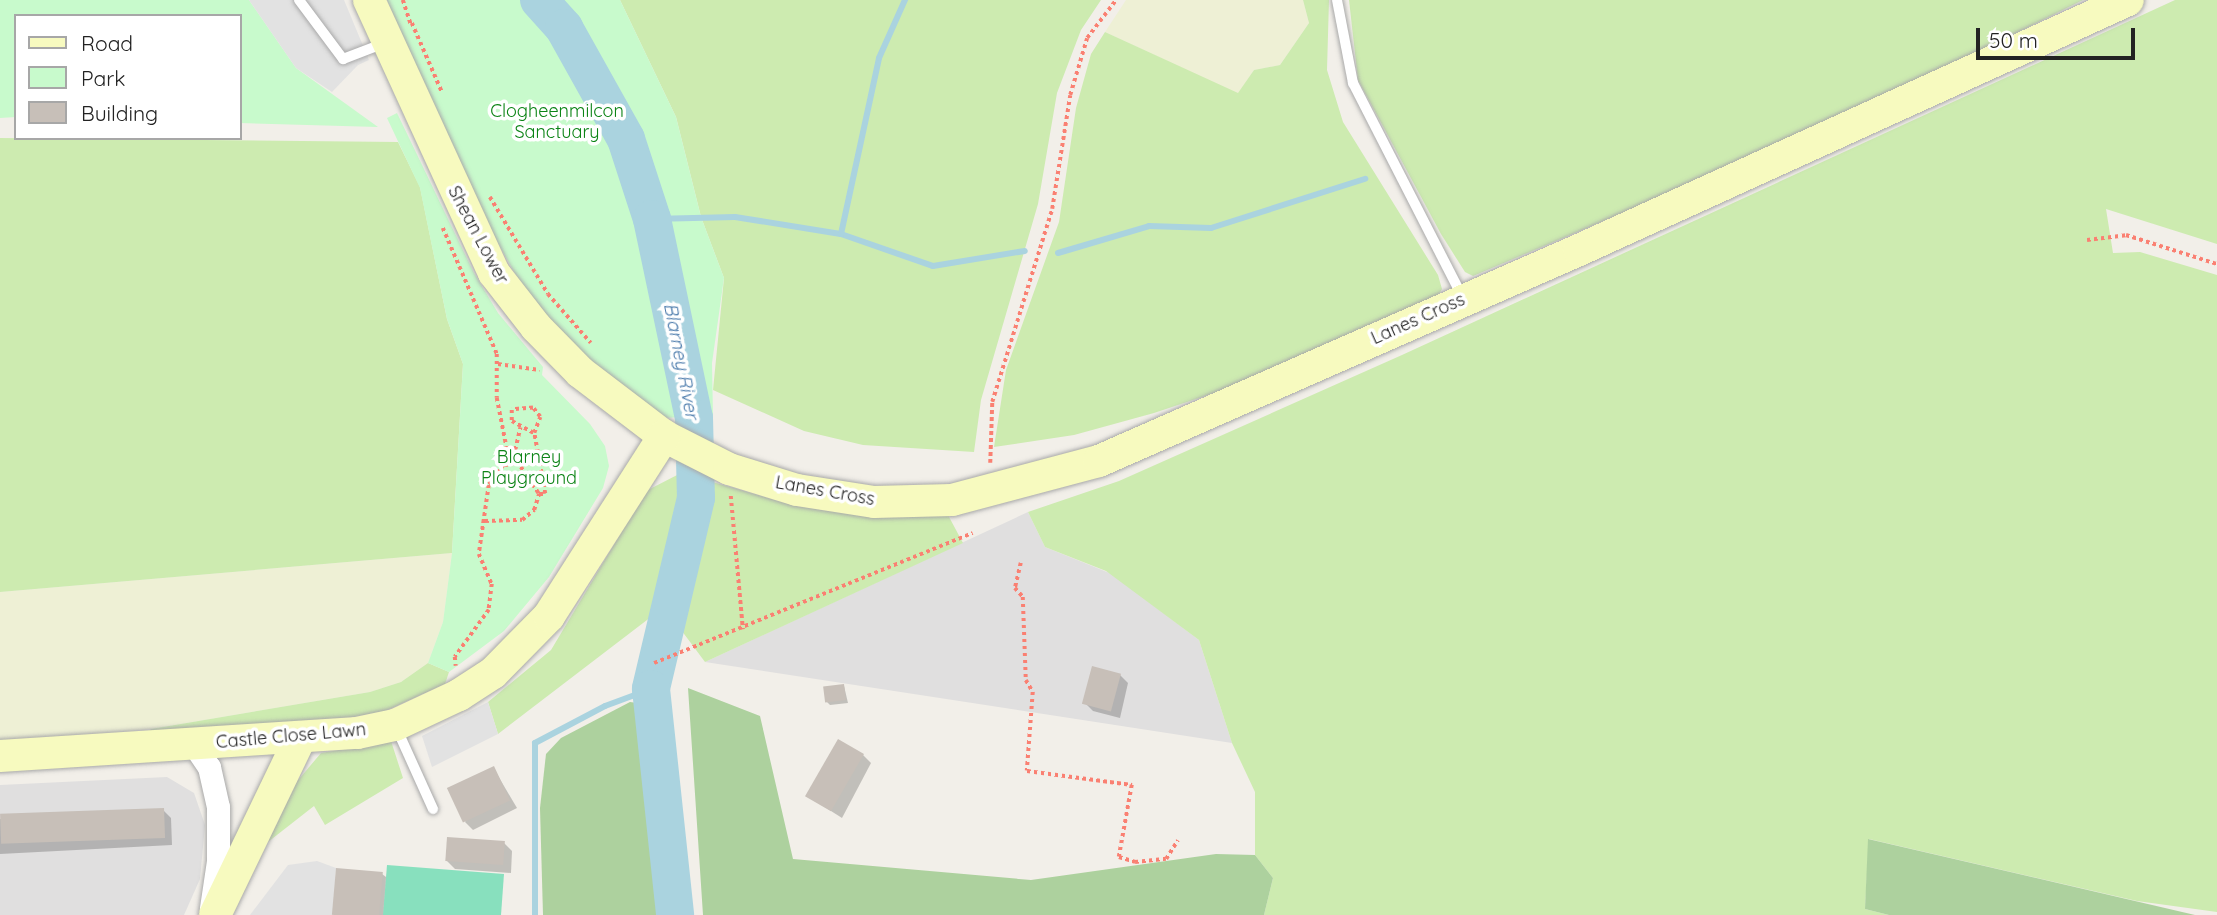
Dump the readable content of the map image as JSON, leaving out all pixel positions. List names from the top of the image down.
{
  "streets": {
    "street": ["Shean Lower", "Lanes Cross", "Castle Close Lawn"]
  },
  "crossings": [
    ["Shean Lower", "Lanes Cross"],
    ["Shean Lower", "Castle Close Lawn"],
    ["Lanes Cross", "Castle Close Lawn"]
  ],
  "water": ["Blarney River"],
  "parks": ["Clogheenmilcon Sanctuary", "Blarney Playground"],
  "legend": ["Road", "Park", "Building"],
  "scale_bar": "50 m"
}
